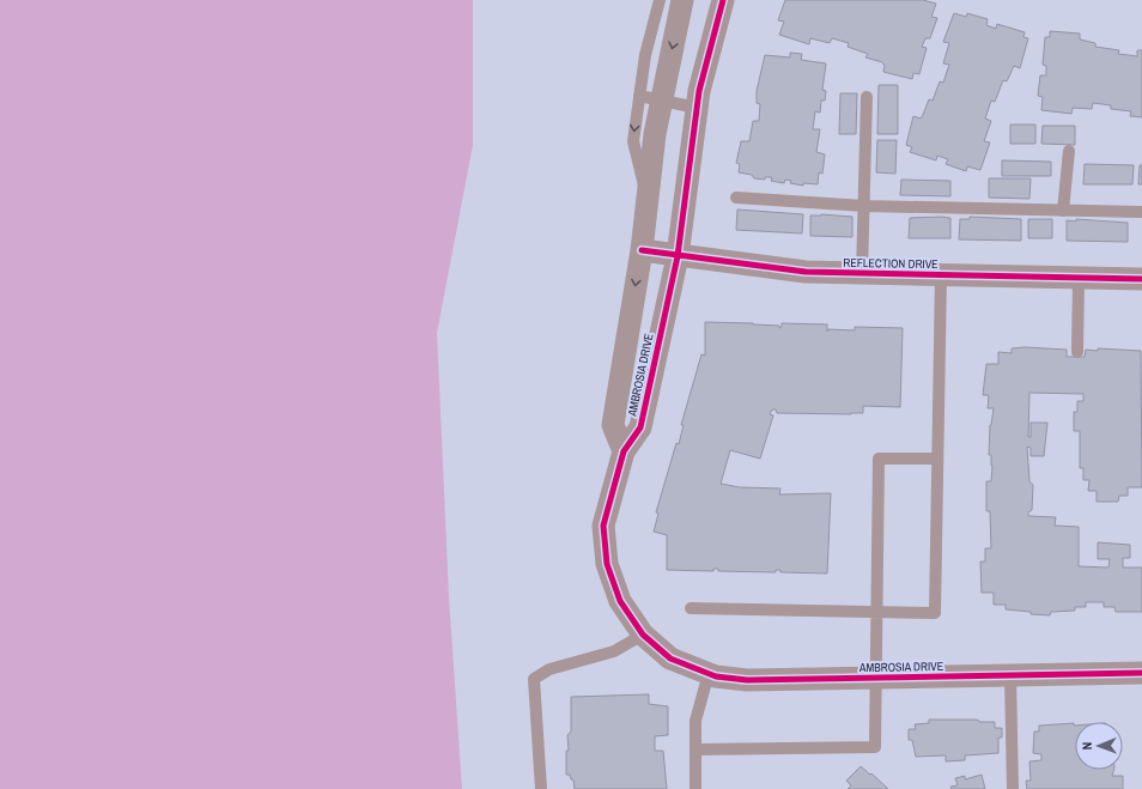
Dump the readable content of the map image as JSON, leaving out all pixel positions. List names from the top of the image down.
{
  "streets": {
    "street": ["REFLECTION DRIVE", "AMBROSIA DRIVE"]
  },
  "crossings": [
    ["REFLECTION DRIVE", "AMBROSIA DRIVE"]
  ],
  "north": "left"
}
